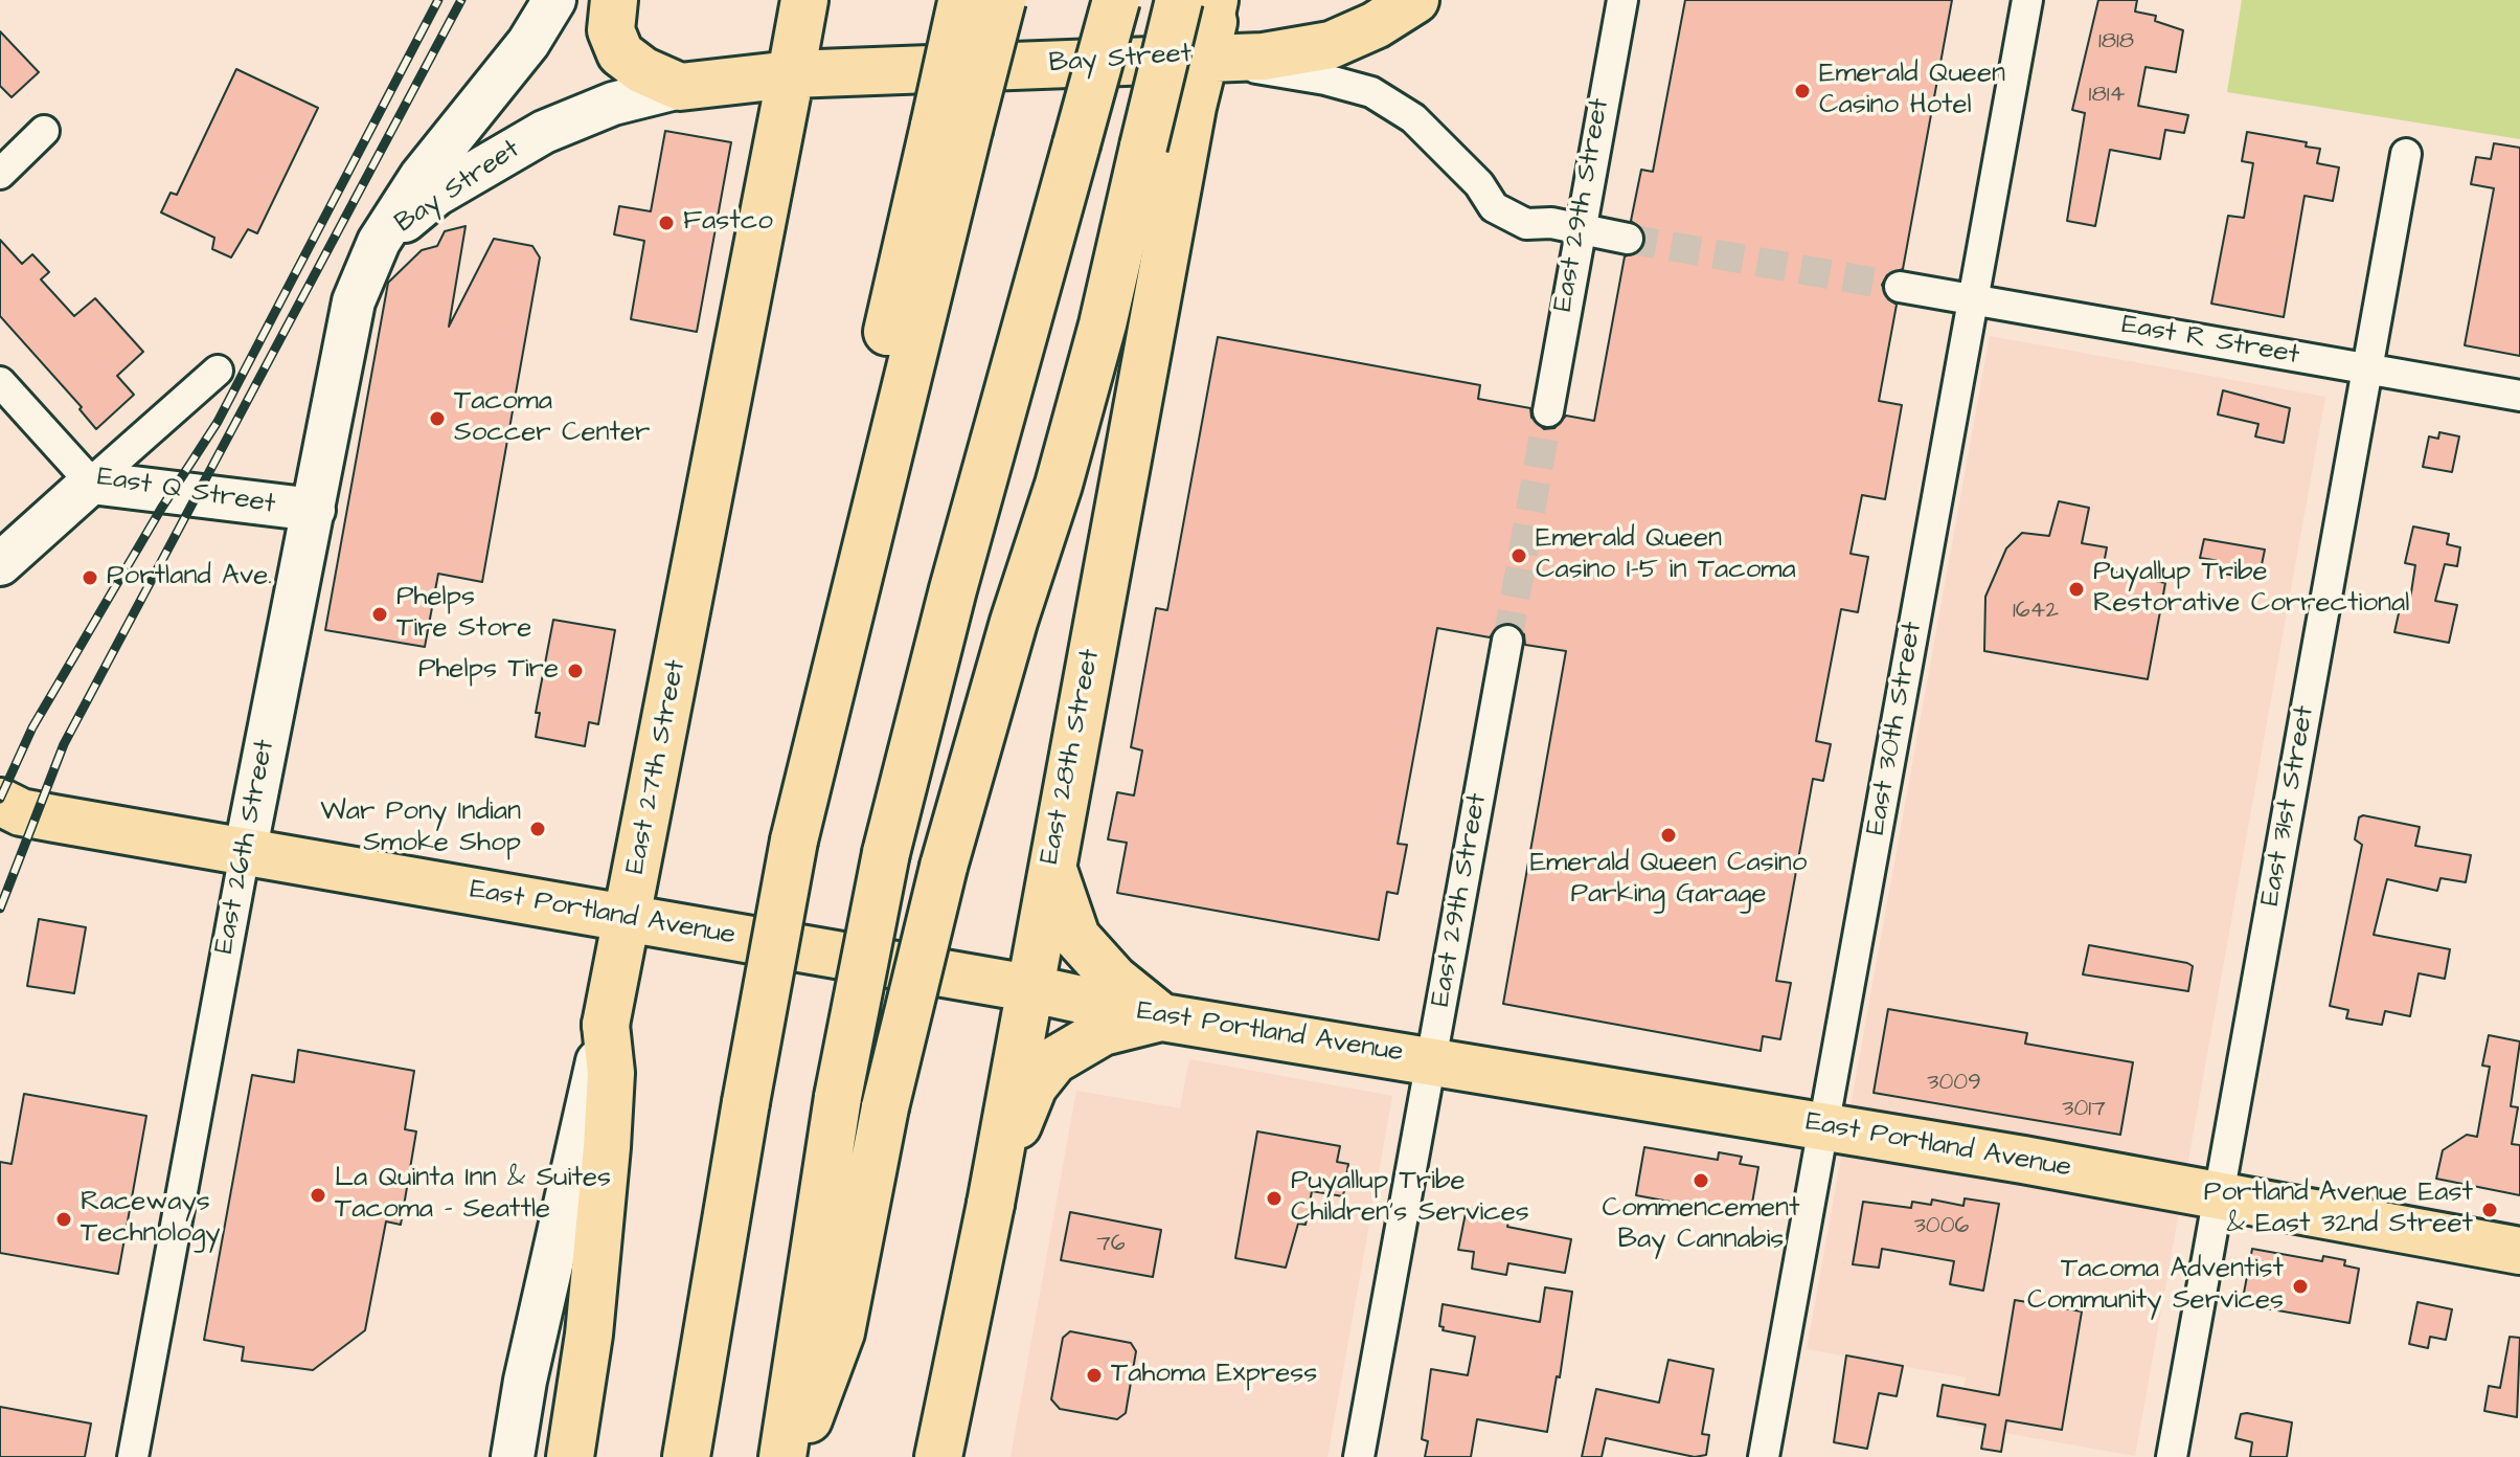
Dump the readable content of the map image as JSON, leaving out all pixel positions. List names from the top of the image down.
{
  "streets": {
    "main road": [
      "Bay Street",
      "East 28th Street",
      "East 27th Street",
      "East Portland Avenue"
    ],
    "street": [
      "East 29th Street",
      "East R Street",
      "East Q Street",
      "East 30th Street",
      "East 31st Street",
      "East 26th Street"
    ]
  },
  "crossings": [
    ["Bay Street", "East 28th Street"],
    ["Bay Street", "East 27th Street"],
    ["Bay Street", "East 26th Street"],
    ["East 29th Street", "East Portland Avenue"],
    ["East R Street", "East 30th Street"],
    ["East R Street", "East 31st Street"],
    ["East Q Street", "East 26th Street"],
    ["East 30th Street", "East Portland Avenue"],
    ["East 28th Street", "East Portland Avenue"],
    ["East 27th Street", "East Portland Avenue"],
    ["East 31st Street", "East Portland Avenue"],
    ["East 26th Street", "East Portland Avenue"]
  ],
  "places": [
    "Emerald Queen Casino Hotel",
    "Fastco",
    "Tacoma Soccer Center",
    "Emerald Queen Casino I-5 in Tacoma",
    "Portland Ave.",
    "Puyallup Tribe Restorative Correctional",
    "Phelps Tire Store",
    "Phelps Tire",
    "War Pony Indian Smoke Shop",
    "Emerald Queen Casino Parking Garage",
    "Commencement Bay Cannabis",
    "La Quinta Inn & Suites Tacoma - Seattle",
    "Puyallup Tribe Children's Services",
    "Portland Avenue East & East 32nd Street",
    "Raceways Technology",
    "Tacoma Adventist Community Services",
    "Tahoma Express"
  ],
  "house_numbers": [
    "1818",
    "1814",
    "1642",
    "3009",
    "3017",
    "3006",
    "76"
  ]
}
